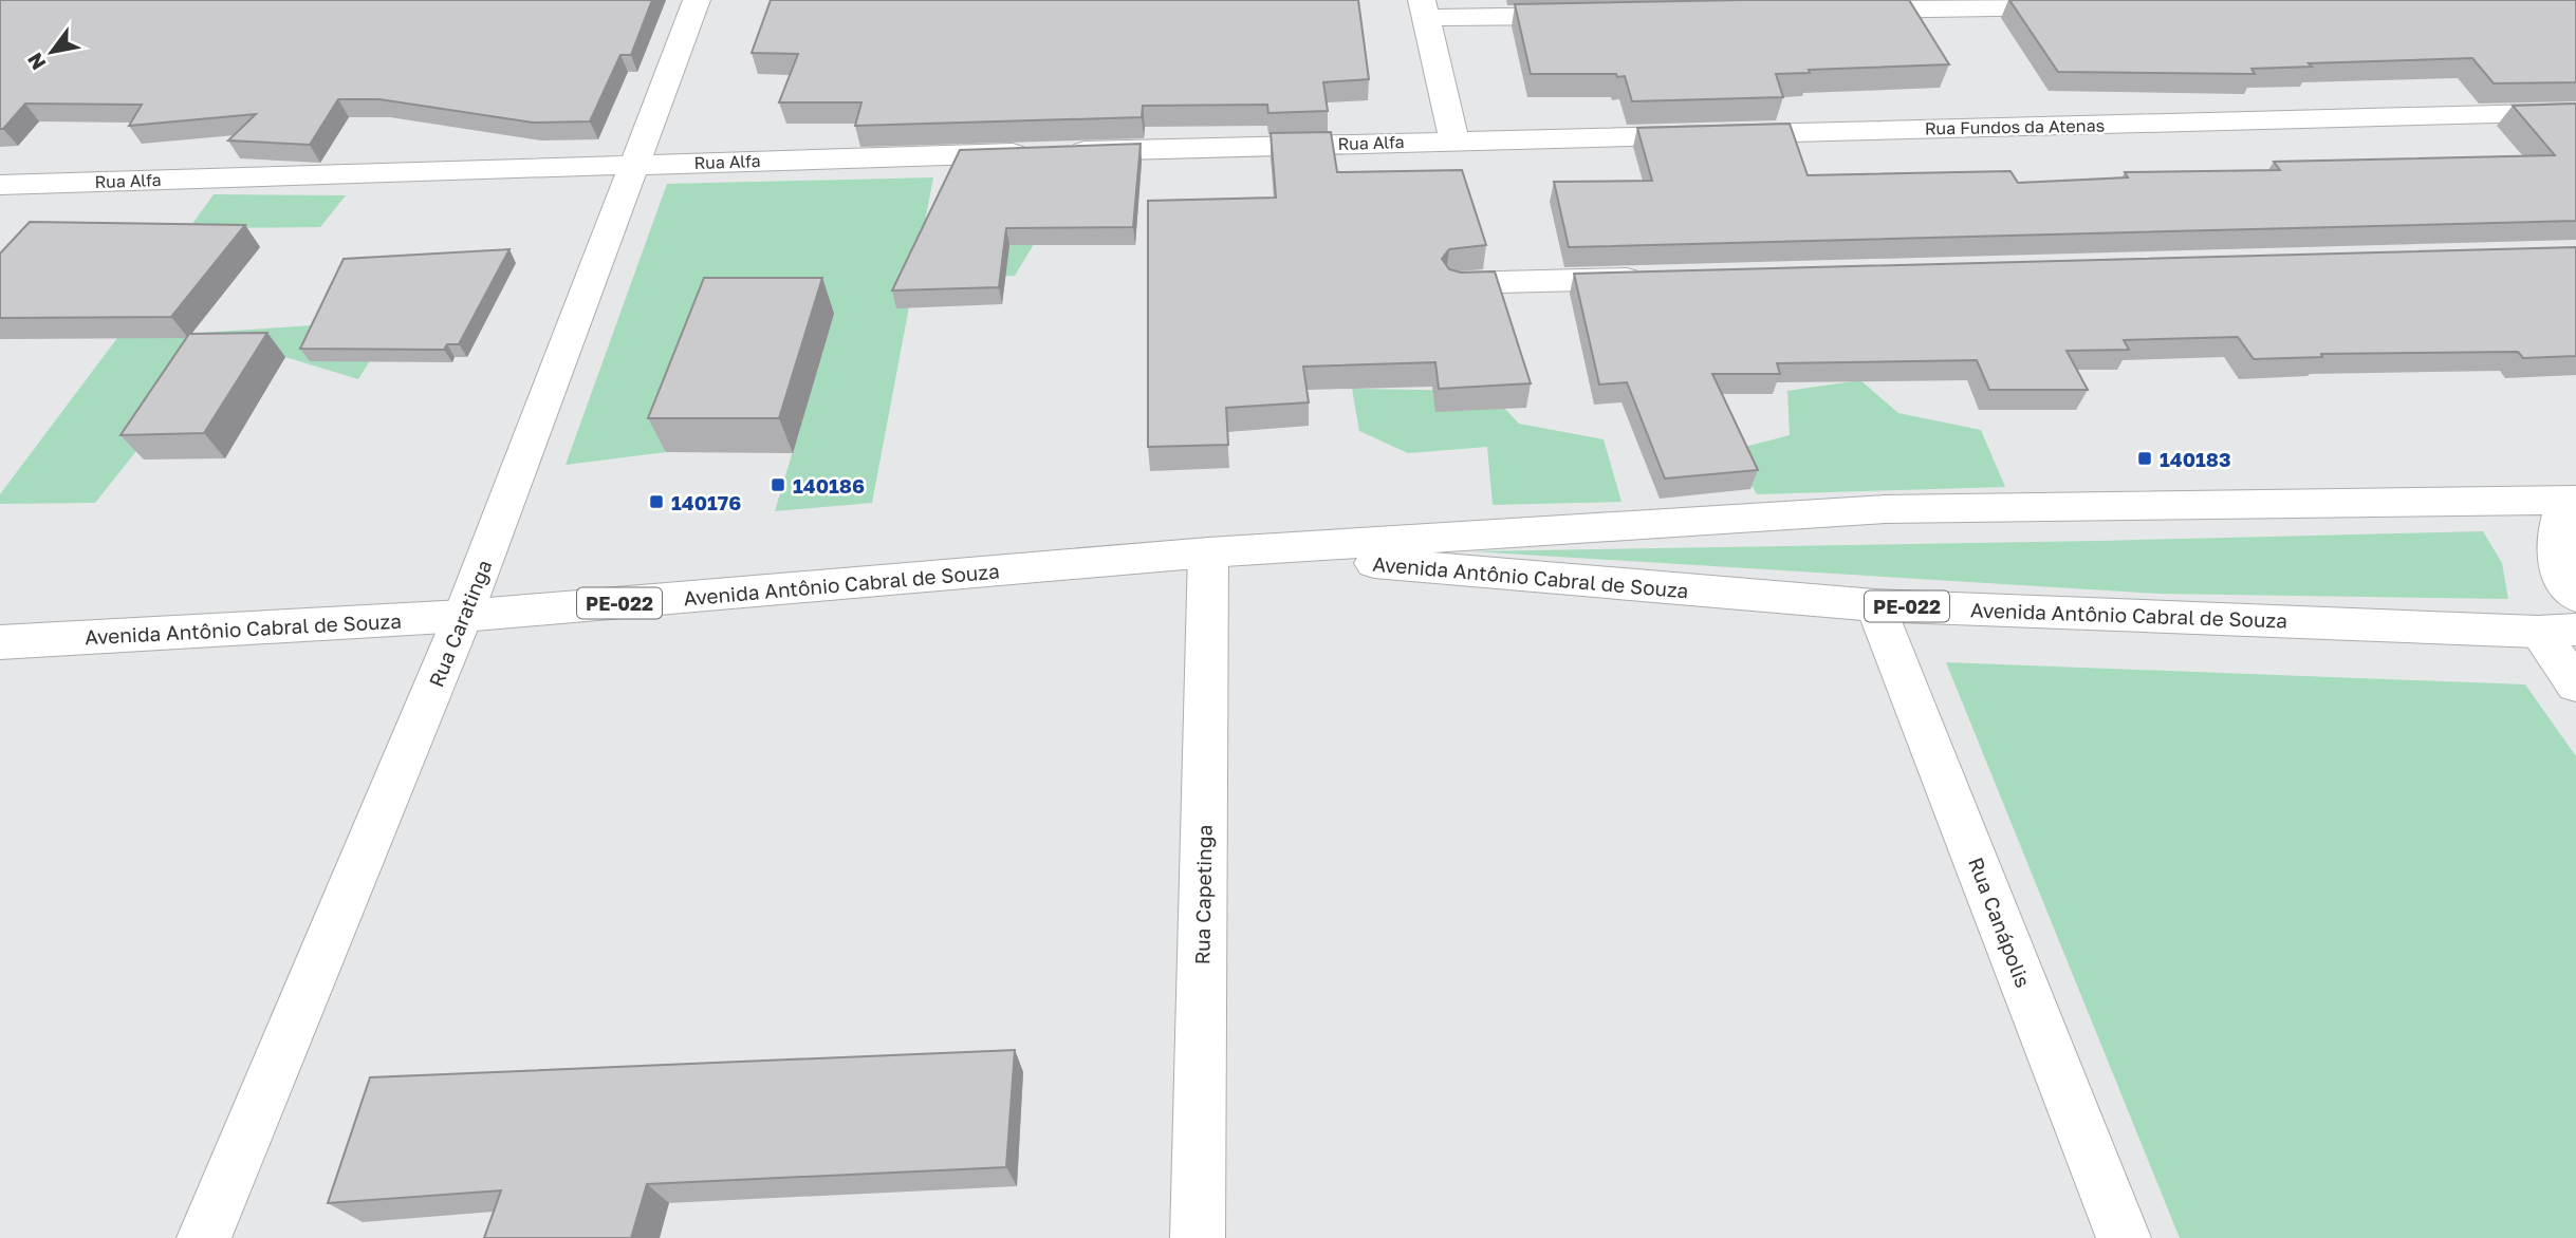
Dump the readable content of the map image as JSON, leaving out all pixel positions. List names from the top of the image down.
{
  "streets": {
    "street": [
      "Rua Fundos da Atenas",
      "Rua Alfa",
      "Avenida Antônio Cabral de Souza",
      "PE-022",
      "Rua Caratinga",
      "Rua Capetinga",
      "Rua Canápolis"
    ]
  },
  "crossings": [
    ["Rua Fundos da Atenas", "Rua Alfa"],
    ["Rua Alfa", "Rua Caratinga"],
    ["Avenida Antônio Cabral de Souza", "Rua Caratinga"],
    ["Avenida Antônio Cabral de Souza", "Rua Capetinga"],
    ["Avenida Antônio Cabral de Souza", "Rua Canápolis"]
  ],
  "places": {
    "transit": ["140183", "140186", "140176"]
  },
  "north": "bottom left"
}
